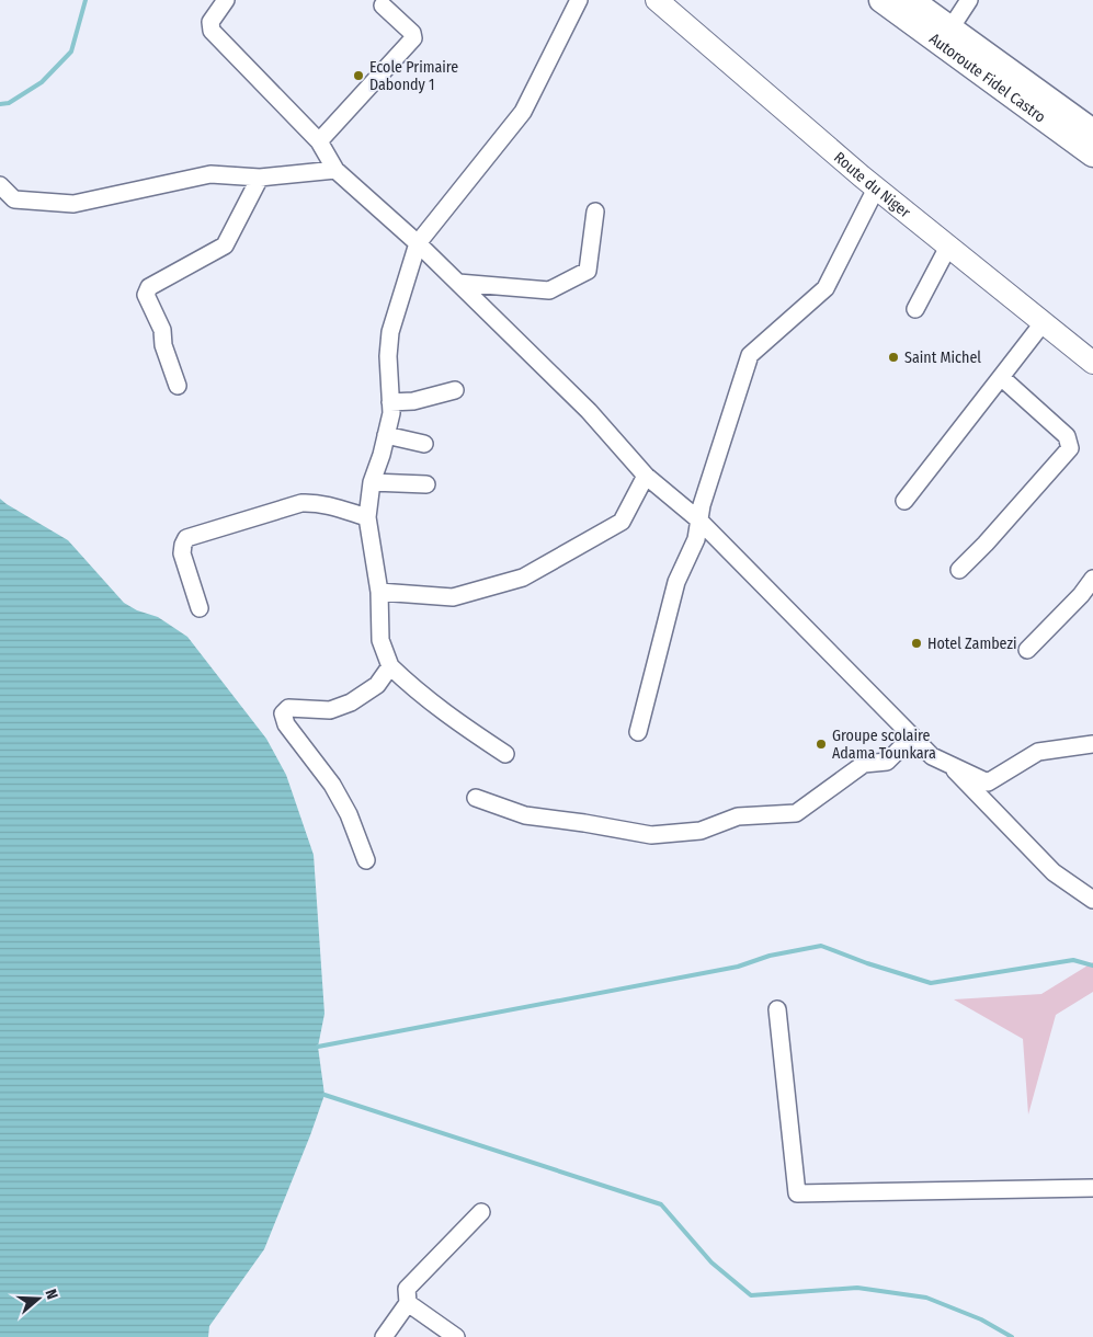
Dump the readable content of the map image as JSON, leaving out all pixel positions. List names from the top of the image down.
{
  "streets": {
    "highway": ["Autoroute Fidel Castro"],
    "main road": ["Route du Niger"]
  },
  "places": [
    "Ecole Primaire Dabondy 1",
    "Saint Michel",
    "Hotel Zambezi",
    "Groupe scolaire Adama Tounkara"
  ],
  "north": "right"
}
